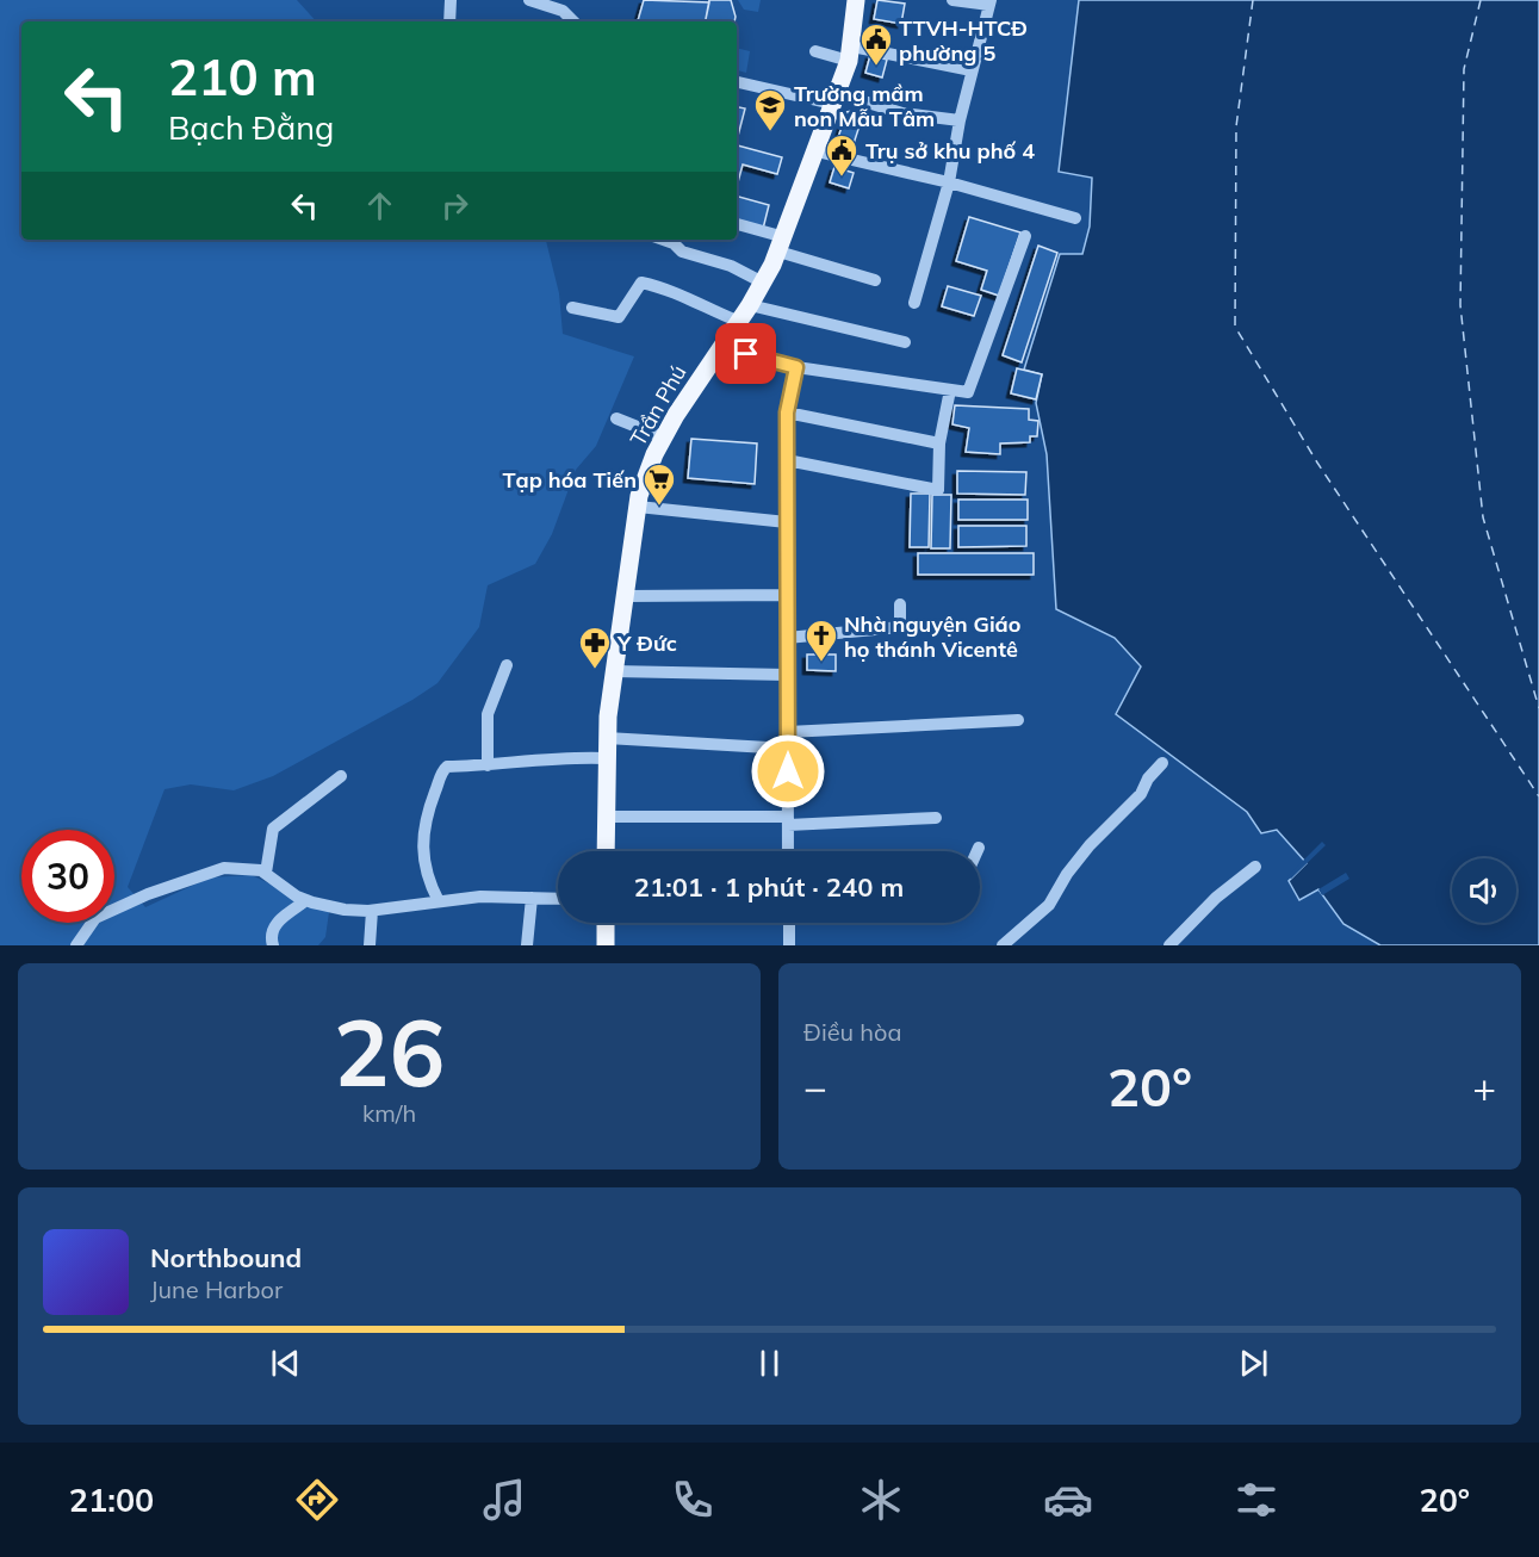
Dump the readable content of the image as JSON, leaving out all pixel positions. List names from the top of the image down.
{
  "streets": {
    "main road": ["Trần Phú"]
  },
  "places": {
    "public building": ["TTVH-HTCĐ phường 5", "Trụ sở khu phố 4"],
    "school or university": ["Trường mầm non Mẫu Tâm"],
    "supermarket": ["Tạp hóa Tiến"],
    "church": ["Nhà nguyện Giáo họ thánh Vicentê"],
    "pharmacy": ["Y Đức"]
  },
  "page": {
    "turn": ["210 m", "Bạch Đằng"],
    "limit": "30",
    "trip": "21:01 · 1 phút · 240 m",
    "tile": [
      ["26", "km/h"],
      "Điều hòa"
    ],
    "heat": ["−", "20°", "+"],
    "song": ["Northbound", "June Harbor"],
    "tabs": ["21:00", "20°"]
  }
}
